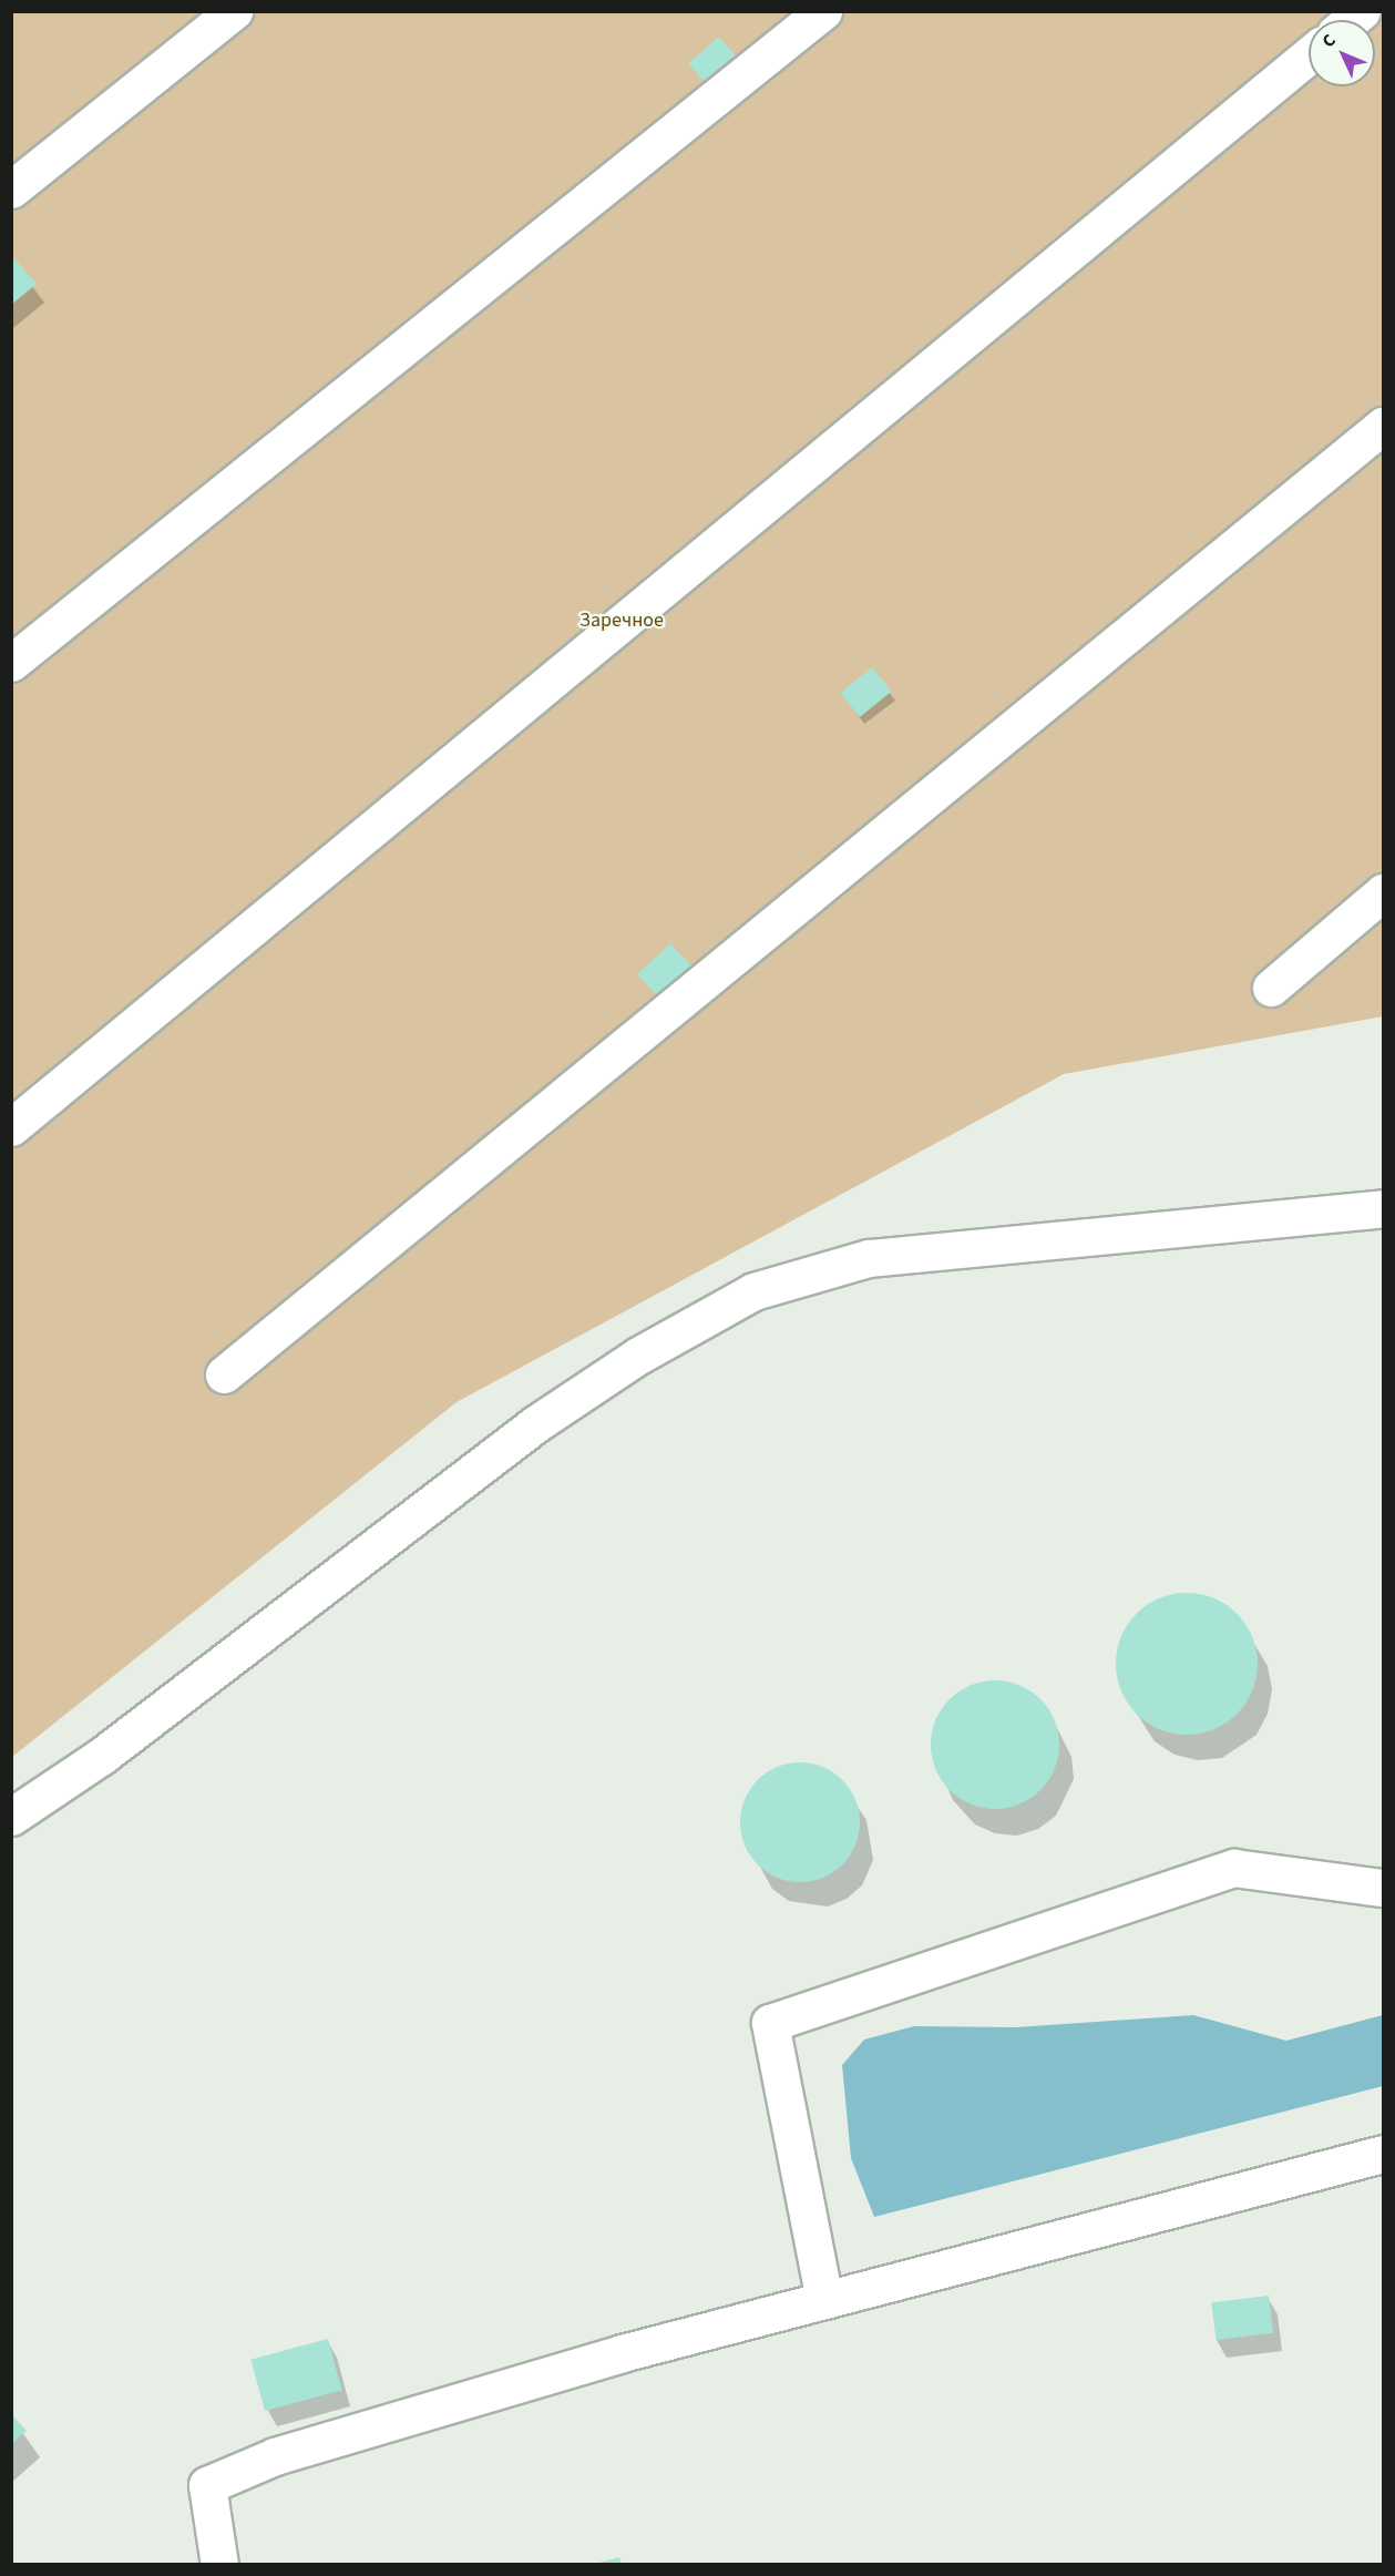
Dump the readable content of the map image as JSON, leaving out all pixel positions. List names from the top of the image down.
{
  "parks": ["Заречное"],
  "north": "top left"
}
